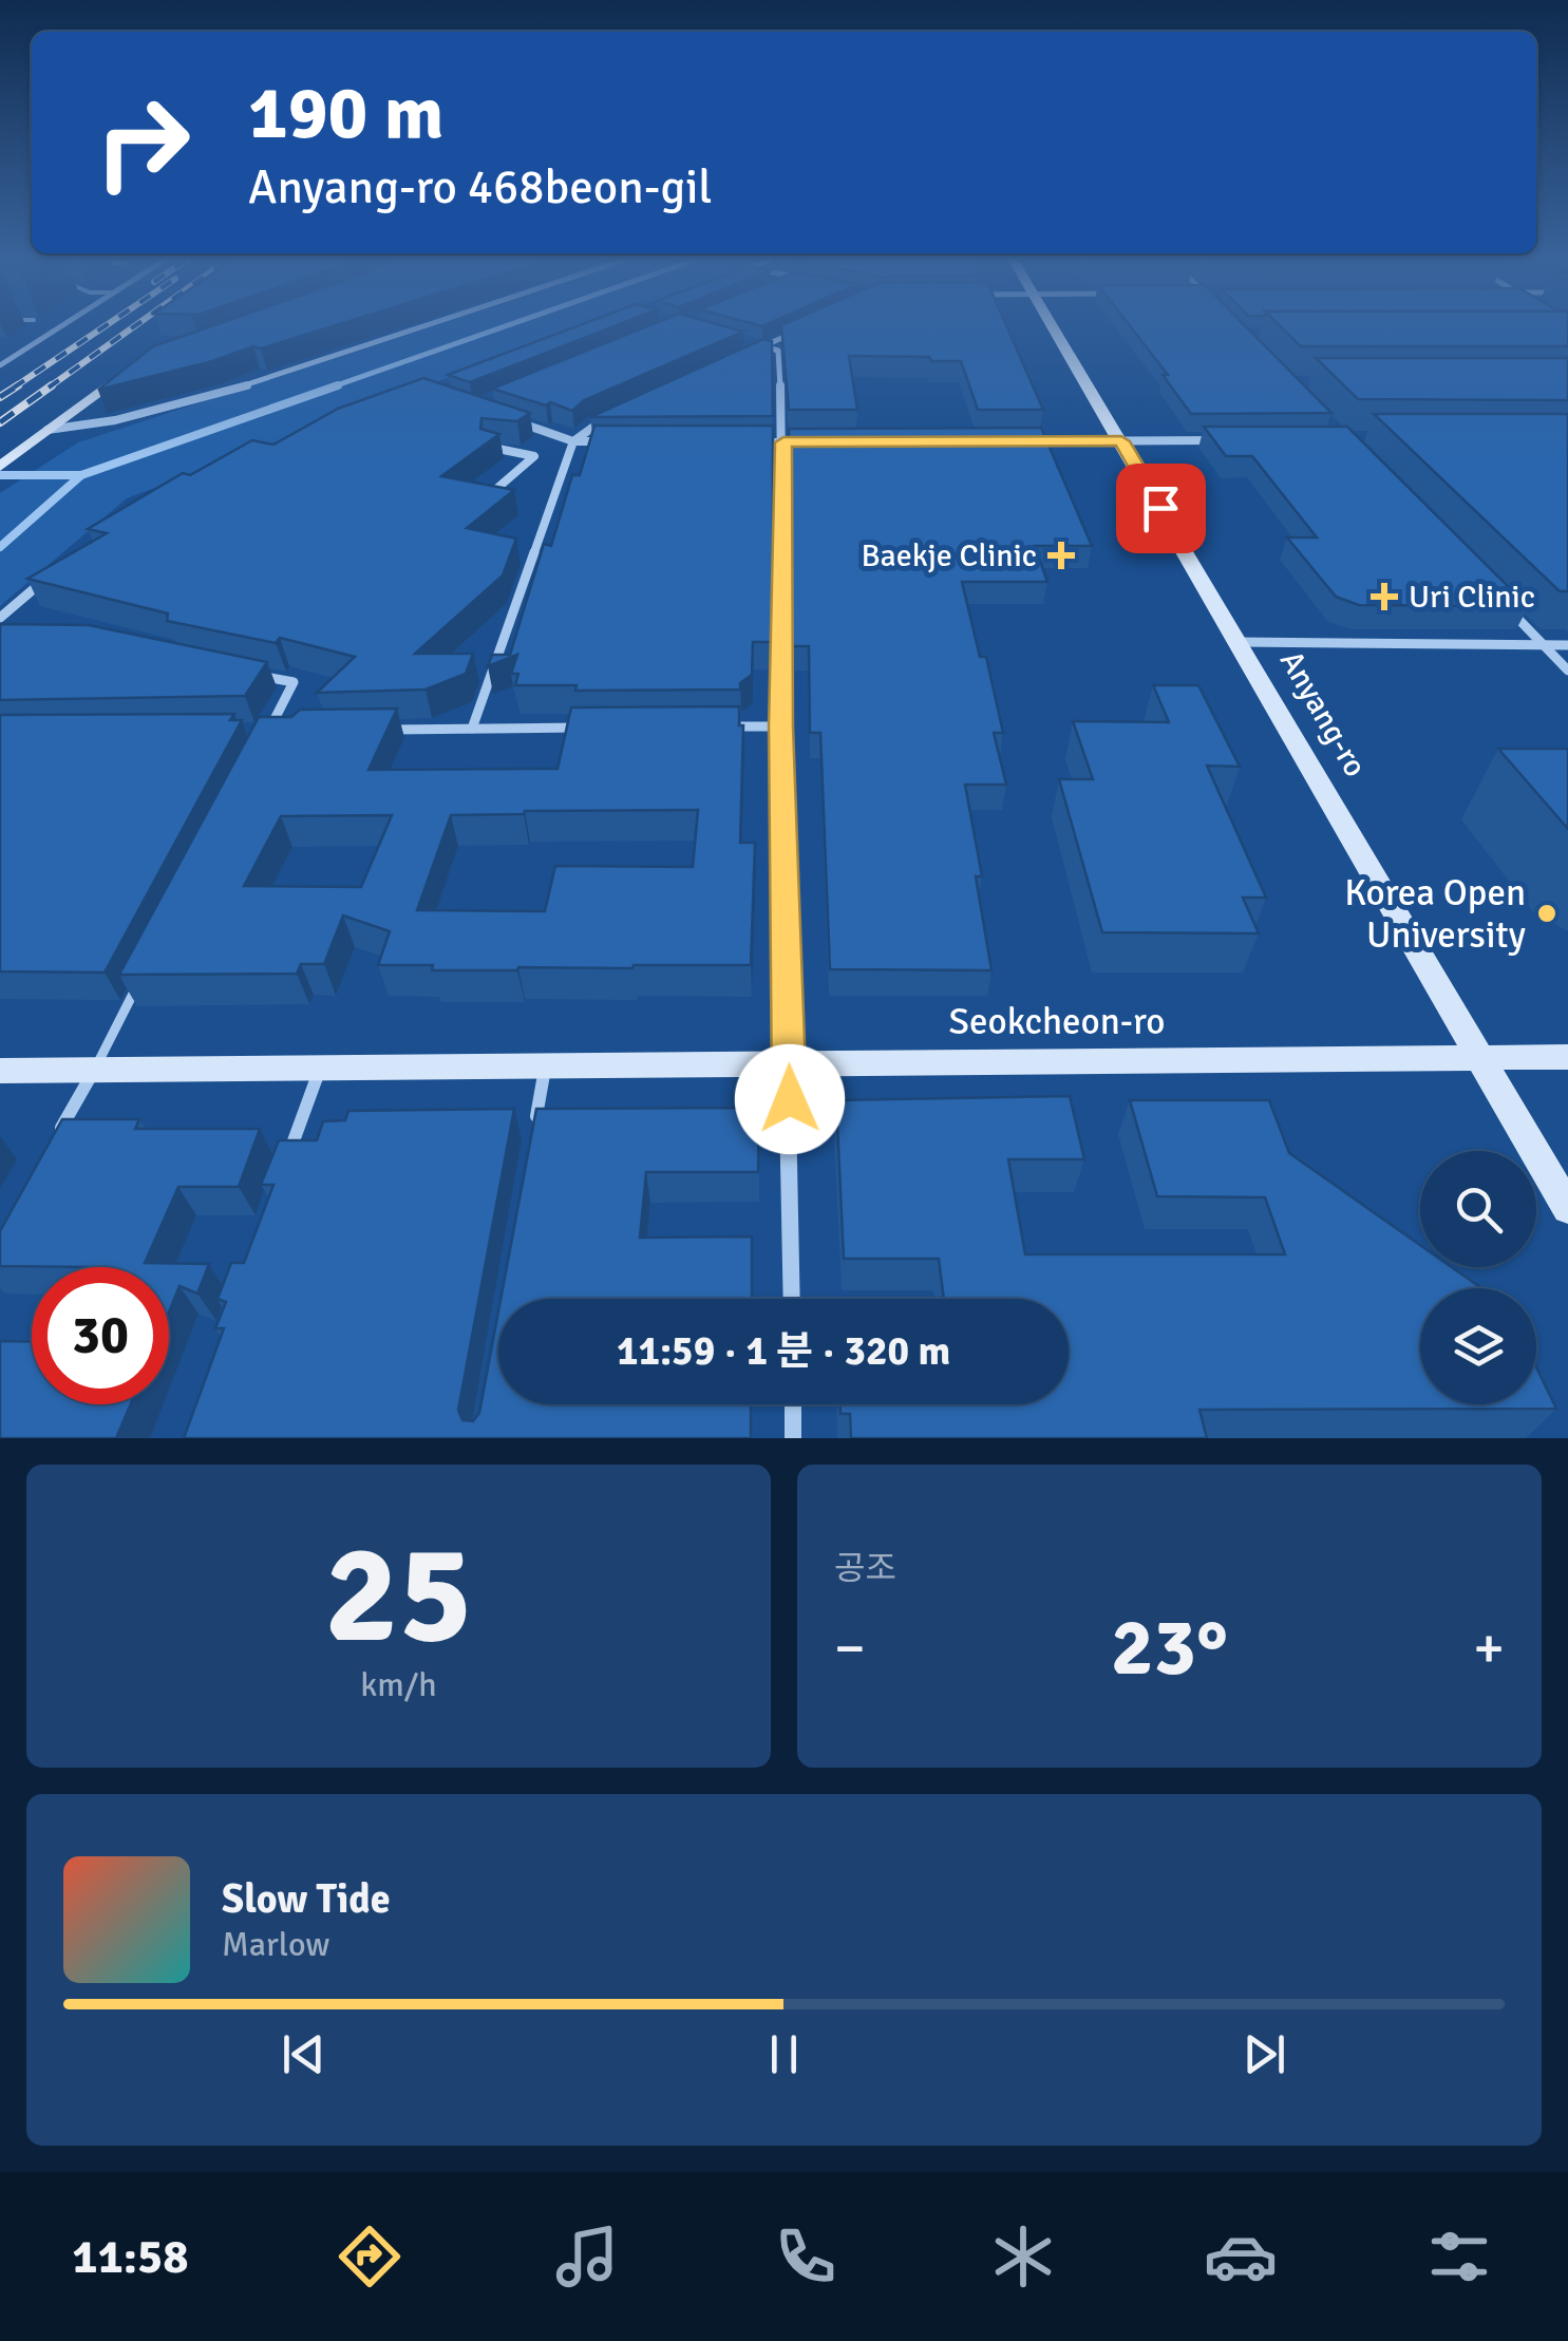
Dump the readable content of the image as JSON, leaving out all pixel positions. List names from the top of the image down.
{
  "streets": {
    "street": ["Anyang-ro", "Seokcheon-ro"]
  },
  "crossings": [
    ["Anyang-ro", "Seokcheon-ro"]
  ],
  "places": {
    "health": ["Baekje Clinic", "Uri Clinic"],
    "other": ["Korea Open University"]
  },
  "page": {
    "turn": ["190 m", "Anyang-ro 468beon-gil"],
    "limit": "30",
    "trip": "11:59 · 1 분 · 320 m",
    "tile": [
      ["25", "km/h"],
      "공조"
    ],
    "heat": ["−", "23°", "+"],
    "song": ["Slow Tide", "Marlow"],
    "tabs": "11:58"
  }
}
